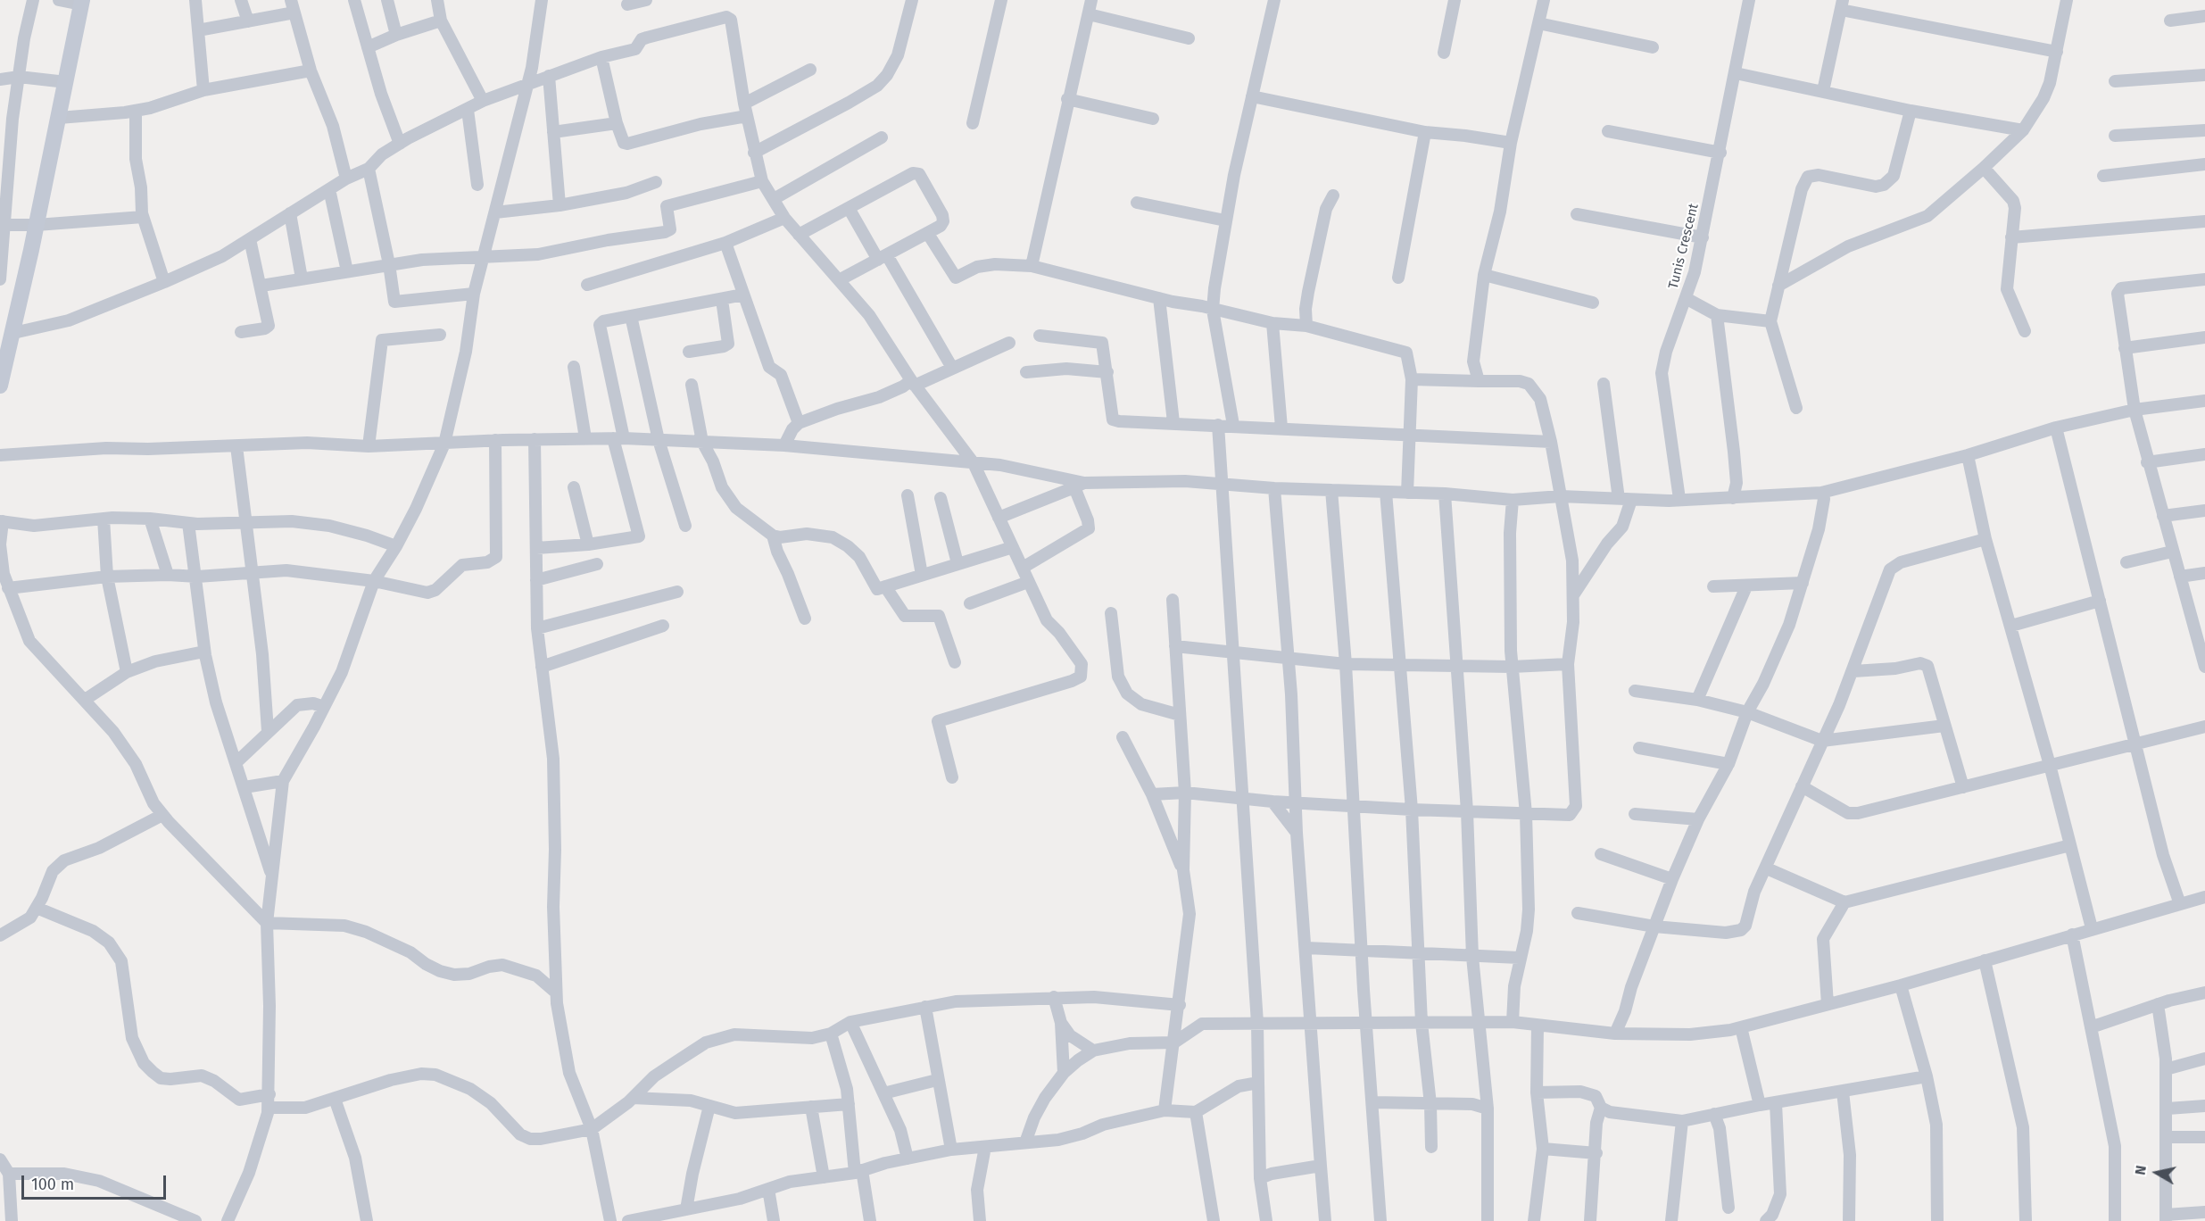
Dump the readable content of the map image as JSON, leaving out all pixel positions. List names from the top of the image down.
{
  "streets": {
    "street": ["Tunis Crescent"]
  },
  "scale_bar": "100 m",
  "north": "left"
}
